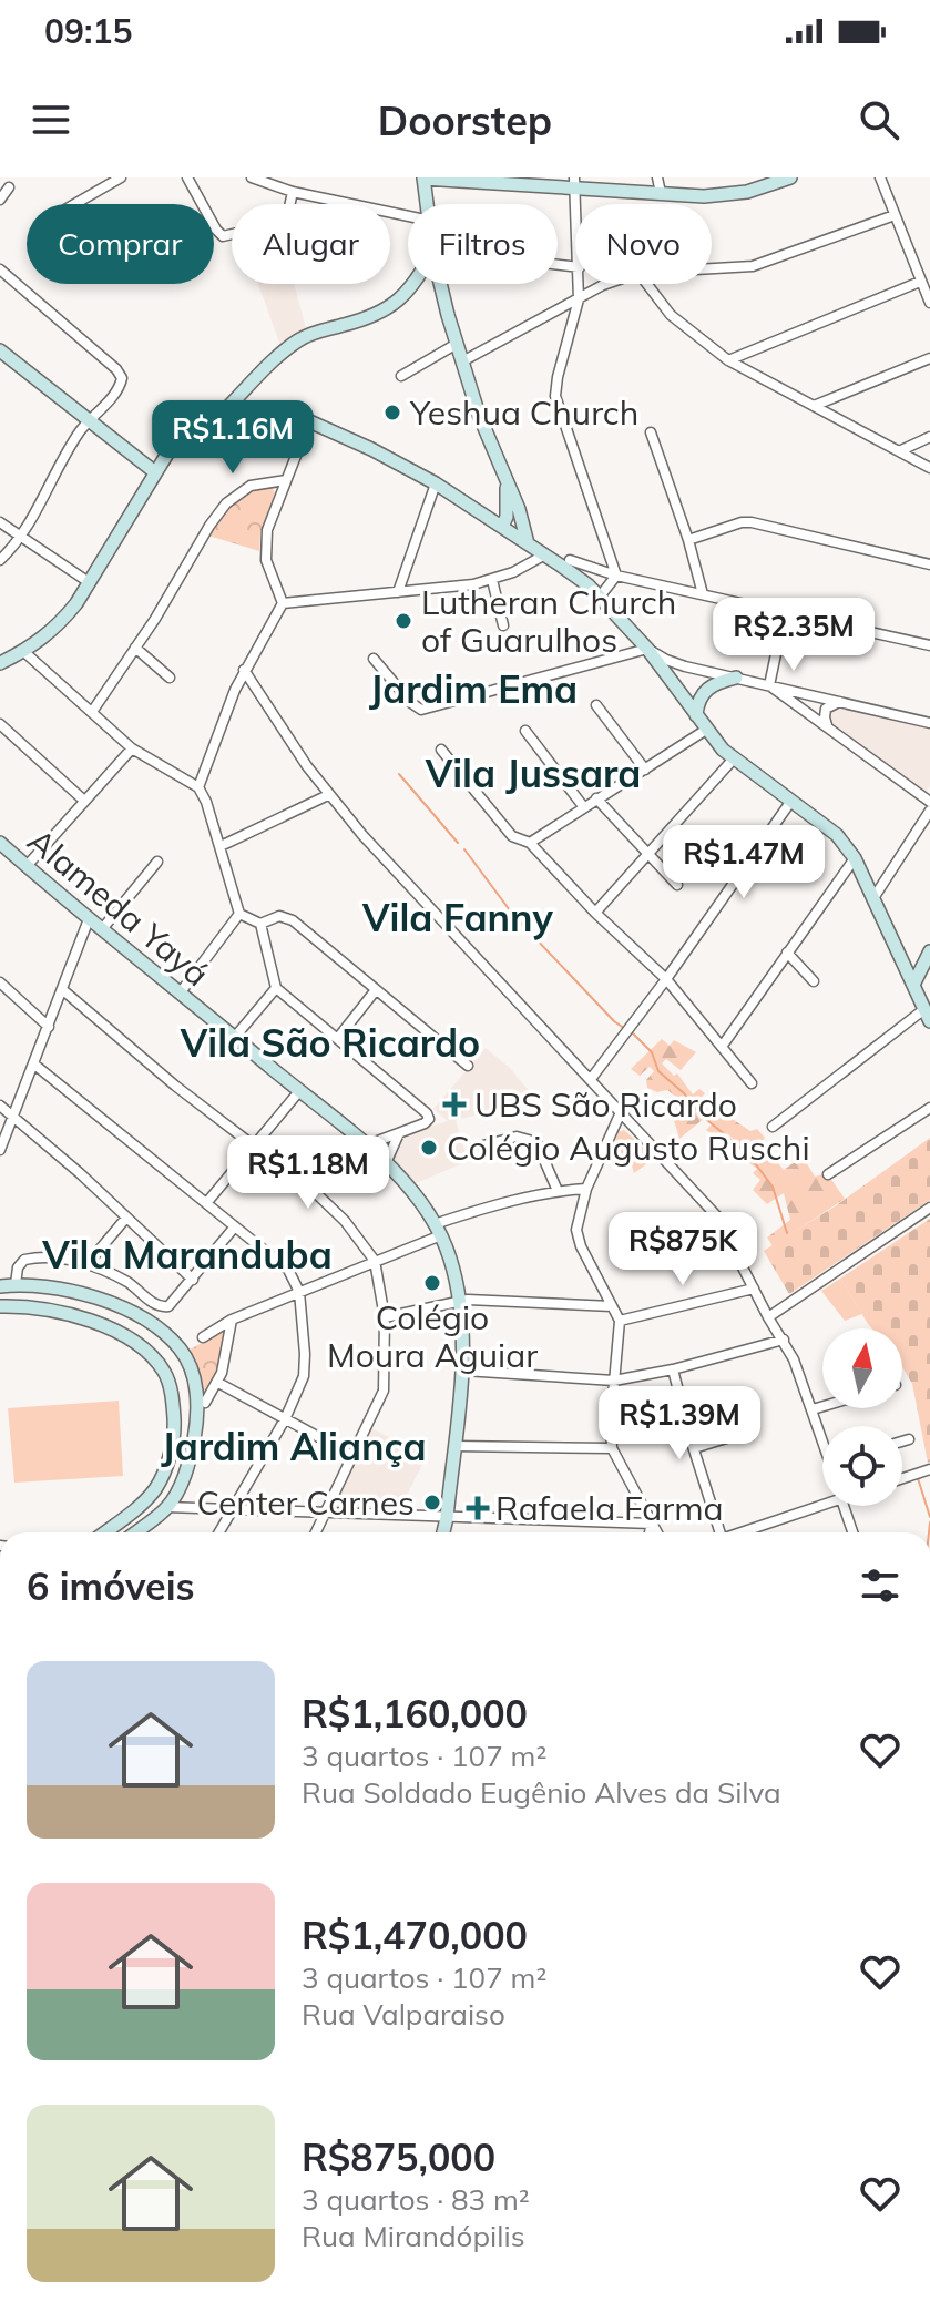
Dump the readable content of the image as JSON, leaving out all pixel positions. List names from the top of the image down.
{
  "streets": {
    "main road": ["Alameda Yayá"]
  },
  "districts": [
    "Jardim Ema",
    "Vila Jussara",
    "Vila Fanny",
    "Vila São Ricardo",
    "Vila Maranduba",
    "Jardim Aliança"
  ],
  "places": {
    "other": [
      "Yeshua Church",
      "Lutheran Church of Guarulhos",
      "Colégio Augusto Ruschi",
      "Colégio Moura Aguiar",
      "Center Carnes"
    ],
    "health": ["UBS São Ricardo", "Rafaela Farma"]
  },
  "north": "top",
  "page": {
    "status": "09:15",
    "header": "Doorstep",
    "chip": [
      "Comprar",
      "Alugar",
      "Filtros",
      "Novo"
    ],
    "price": [
      "R$1.16M",
      "R$2.35M",
      "R$1.47M",
      "R$1.18M",
      "R$875K",
      "R$1.39M"
    ],
    "heading": "6 imóveis",
    "list": [
      {
        "name": "R$1,160,000",
        "note": "3 quartos · 107 m² · Rua Soldado Eugênio Alves da Silva"
      },
      {
        "name": "R$1,470,000",
        "note": "3 quartos · 107 m² · Rua Valparaiso"
      },
      {
        "name": "R$875,000",
        "note": "3 quartos · 83 m² · Rua Mirandópilis"
      }
    ]
  }
}
